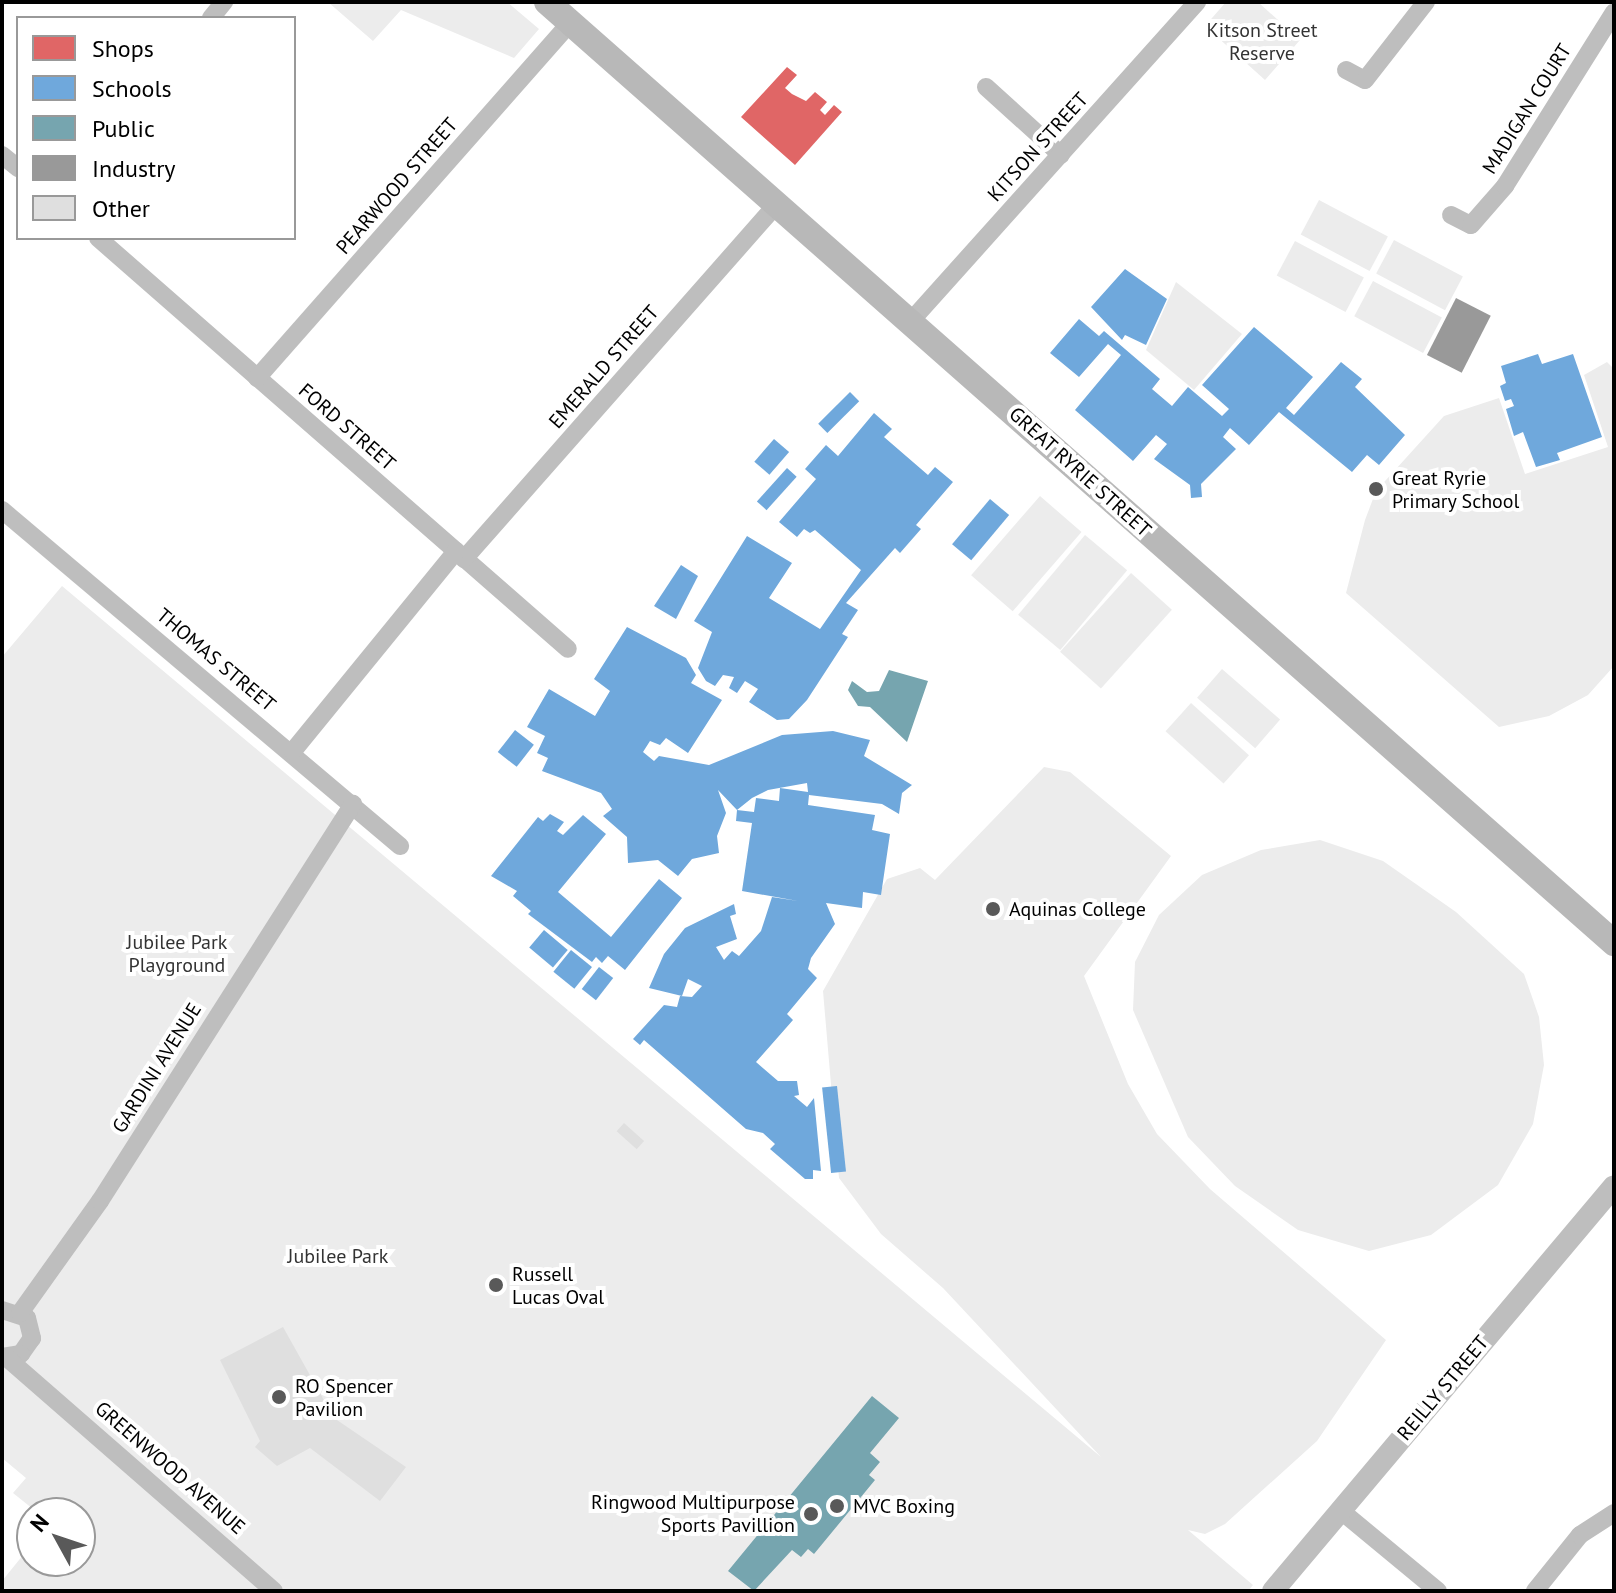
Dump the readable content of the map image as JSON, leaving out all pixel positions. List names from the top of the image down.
{
  "streets": {
    "main road": ["GREAT RYRIE STREET"],
    "street": [
      "MADIGAN COURT",
      "KITSON STREET",
      "PEARWOOD STREET",
      "EMERALD STREET",
      "FORD STREET",
      "THOMAS STREET",
      "GARDINI AVENUE",
      "REILLY STREET",
      "GREENWOOD AVENUE"
    ]
  },
  "crossings": [
    ["KITSON STREET", "GREAT RYRIE STREET"],
    ["PEARWOOD STREET", "FORD STREET"],
    ["PEARWOOD STREET", "GREAT RYRIE STREET"],
    ["EMERALD STREET", "FORD STREET"],
    ["EMERALD STREET", "GREAT RYRIE STREET"],
    ["EMERALD STREET", "THOMAS STREET"],
    ["THOMAS STREET", "GARDINI AVENUE"]
  ],
  "parks": ["Kitson Street Reserve", "Jubilee Park Playground", "Jubilee Park"],
  "places": [
    "Great Ryrie Primary School",
    "Aquinas College",
    "Russell Lucas Oval",
    "RO Spencer Pavilion",
    "MVC Boxing",
    "Ringwood Multipurpose Sports Pavillion"
  ],
  "legend": [
    "Shops",
    "Schools",
    "Public",
    "Industry",
    "Other"
  ],
  "north": "top left"
}
